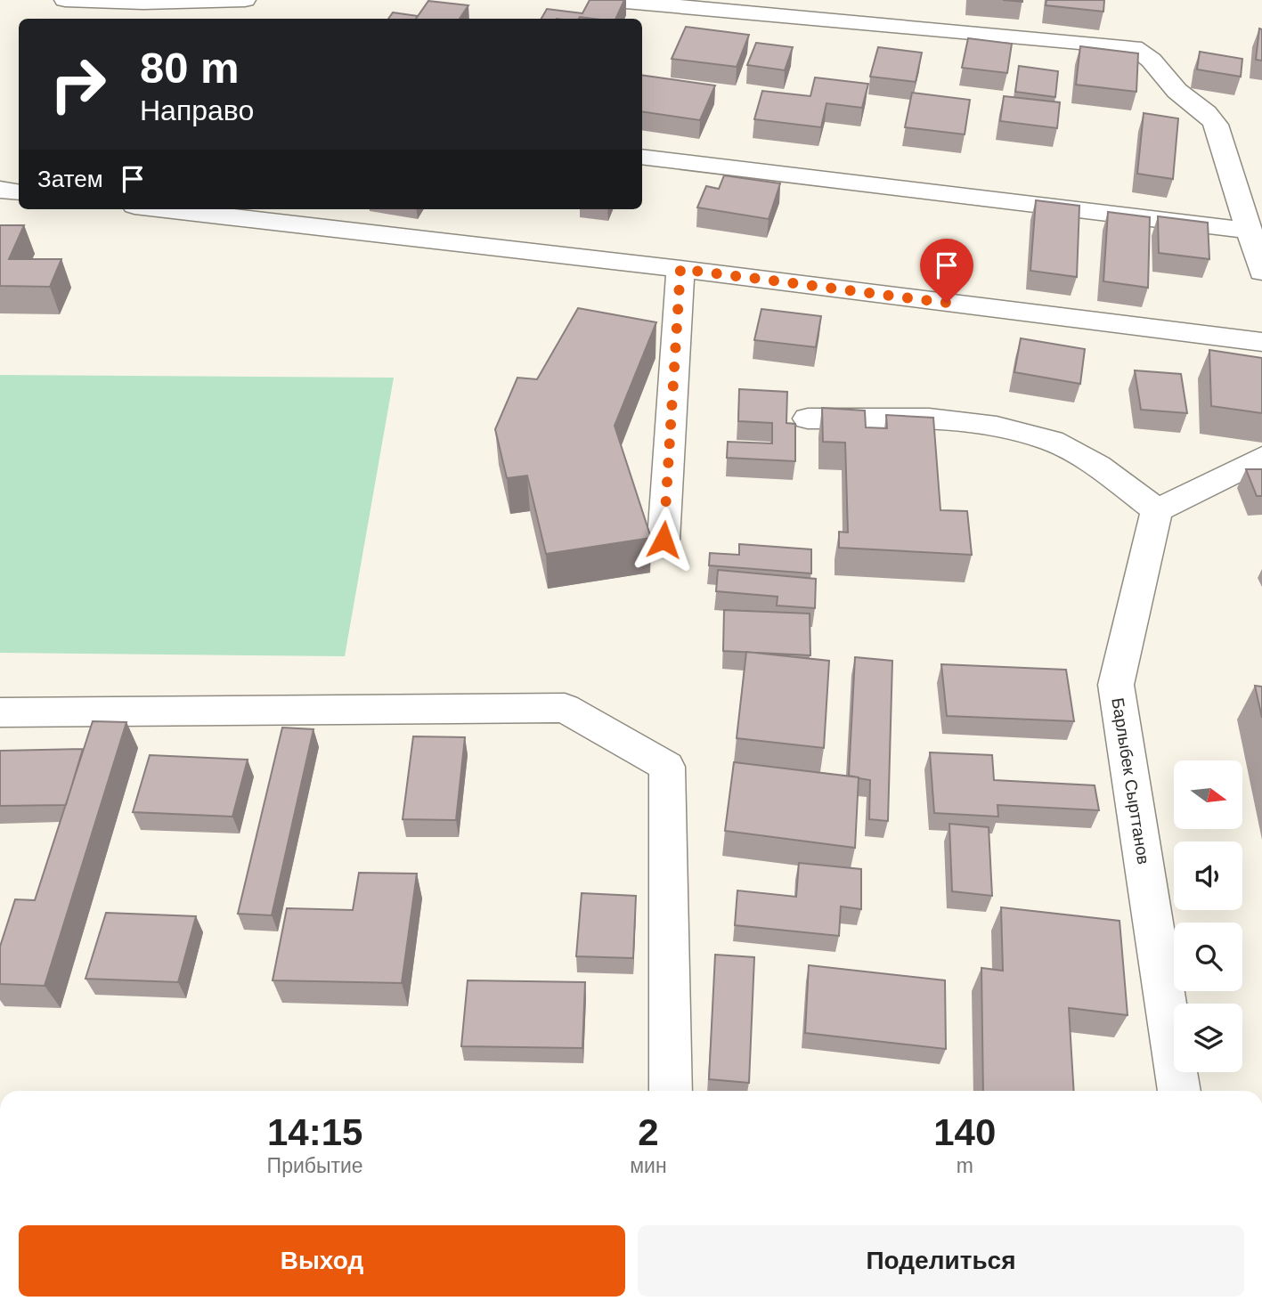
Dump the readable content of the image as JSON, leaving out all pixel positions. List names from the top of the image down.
{
  "streets": {
    "street": ["Барлыбек Сырттанов"]
  },
  "north": "right",
  "page": {
    "turn": ["80 m", "Направо"],
    "then": "Затем",
    "eta": [
      "14:15",
      "Прибытие",
      "2",
      "мин",
      "140",
      "m"
    ],
    "buttons": ["Выход", "Поделиться"]
  }
}
